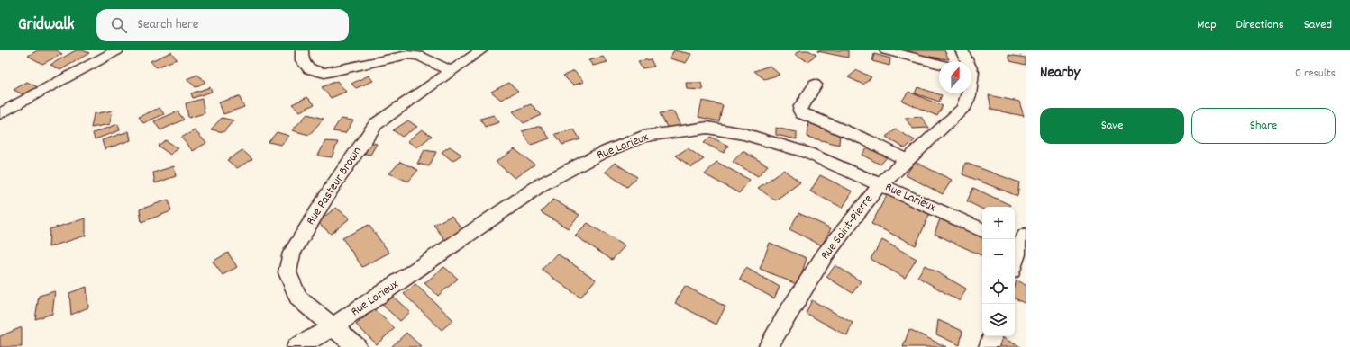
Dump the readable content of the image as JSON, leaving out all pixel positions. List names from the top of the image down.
{
  "streets": {
    "street": ["Rue Larieux", "Rue Pasteur Brown", "Rue Saint-Pierre"]
  },
  "crossings": [
    ["Rue Larieux", "Rue Pasteur Brown"],
    ["Rue Larieux", "Rue Saint-Pierre"]
  ],
  "north": "top",
  "page": {
    "header": "Gridwalk",
    "search": "Search here",
    "nav": ["Map", "Directions", "Saved"],
    "heading": ["Nearby", "0 results"],
    "buttons": ["Save", "Share"],
    "map_buttons": ["+", "−"]
  }
}
